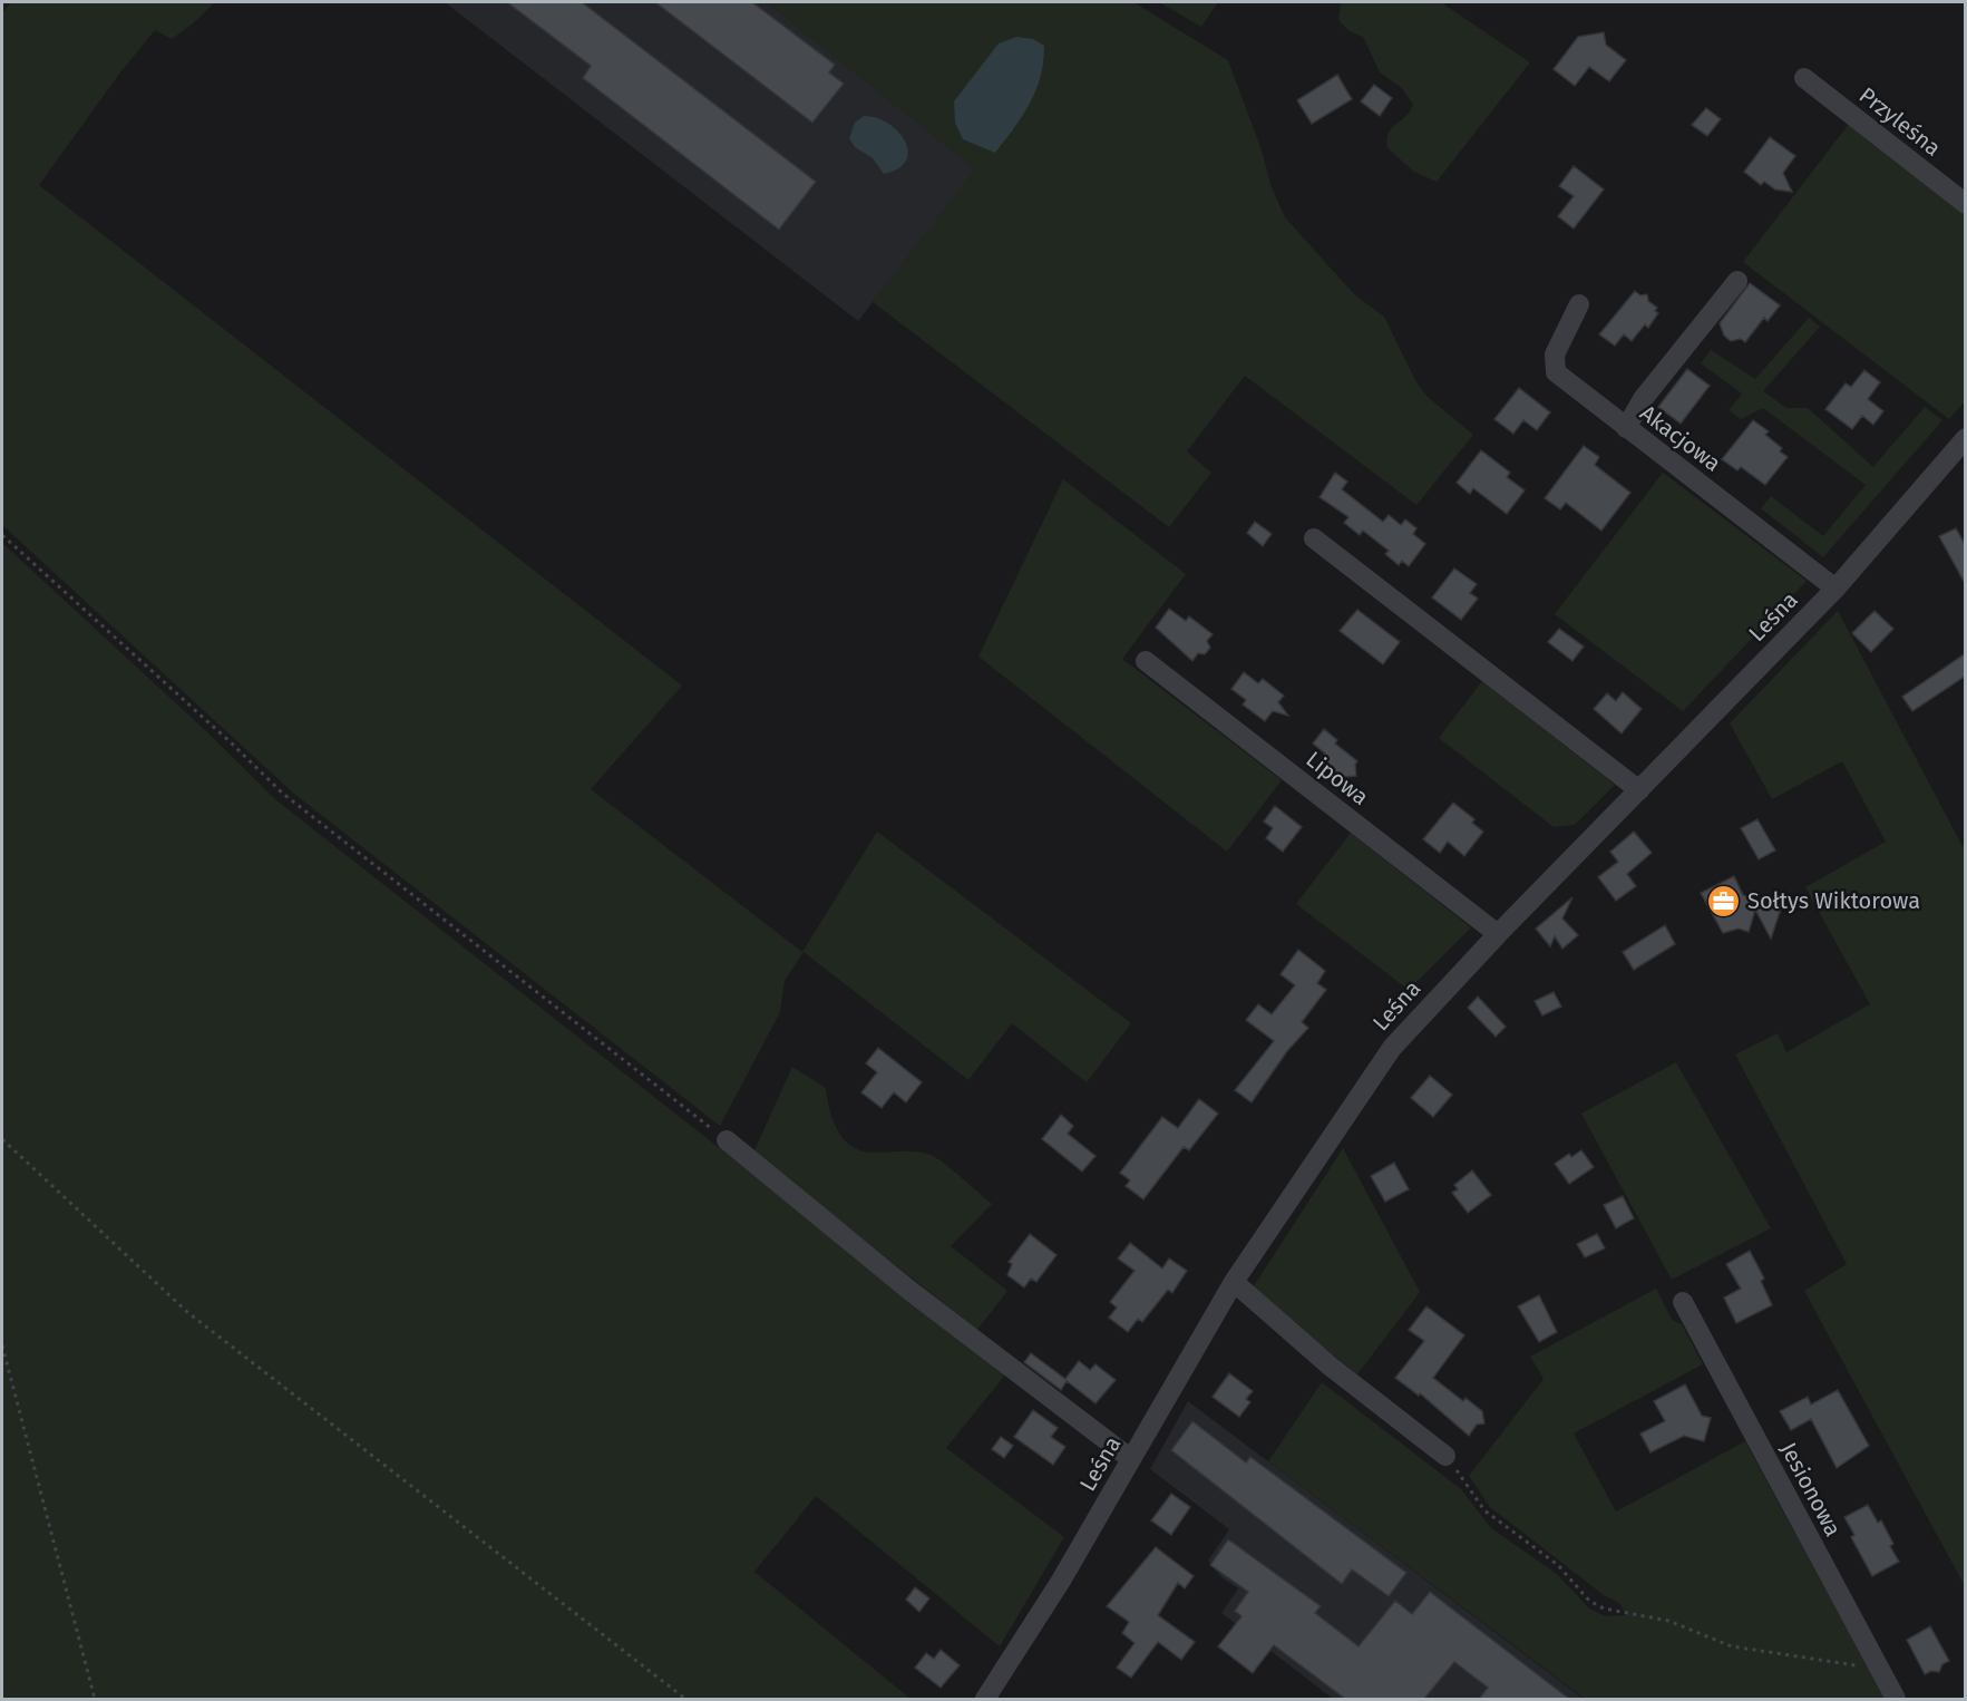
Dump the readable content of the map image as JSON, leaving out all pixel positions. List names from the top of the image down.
{
  "streets": {
    "street": [
      "Przyleśna",
      "Akacjowa",
      "Leśna",
      "Lipowa",
      "Jesionowa"
    ]
  },
  "crossings": [
    ["Akacjowa", "Leśna"],
    ["Leśna", "Lipowa"]
  ],
  "places": {
    "office": ["Sołtys Wiktorowa"]
  }
}
